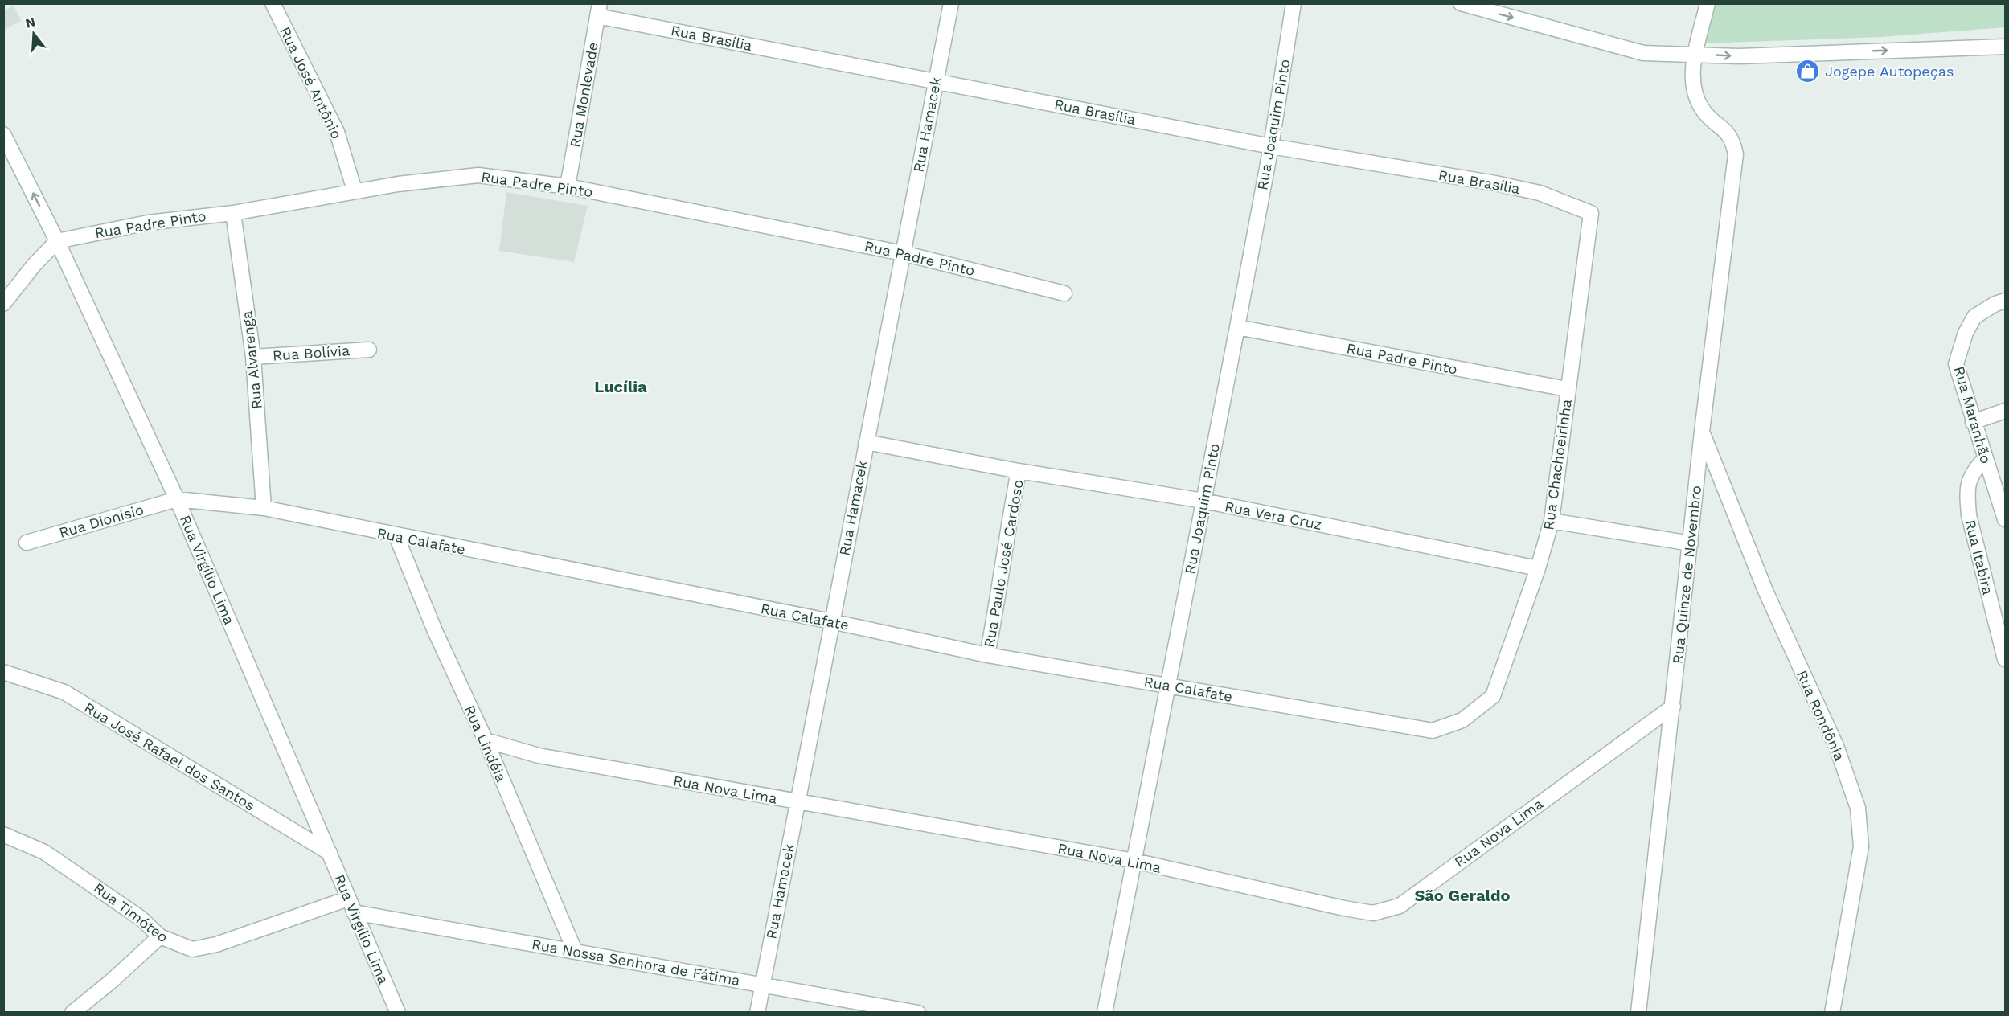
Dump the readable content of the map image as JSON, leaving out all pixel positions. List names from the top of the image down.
{
  "streets": {
    "street": [
      "Rua Brasília",
      "Rua José Antônio",
      "Rua Monlevade",
      "Rua Hamacek",
      "Rua Joaquim Pinto",
      "Rua Padre Pinto",
      "Rua Bolívia",
      "Rua Alvarenga",
      "Rua Maranhão",
      "Rua Chachoeirinha",
      "Rua Vera Cruz",
      "Rua Dionísio",
      "Rua Calafate",
      "Rua Itabira",
      "Rua Paulo José Cardoso",
      "Rua Virgílio Lima",
      "Rua Quinze de Novembro",
      "Rua Rondônia",
      "Rua Lindéia",
      "Rua José Rafael dos Santos",
      "Rua Nova Lima",
      "Rua Timóteo",
      "Rua Nossa Senhora de Fátima"
    ]
  },
  "crossings": [
    ["Rua Brasília", "Rua Monlevade"],
    ["Rua Brasília", "Rua Hamacek"],
    ["Rua Brasília", "Rua Joaquim Pinto"],
    ["Rua Brasília", "Rua Chachoeirinha"],
    ["Rua José Antônio", "Rua Padre Pinto"],
    ["Rua Monlevade", "Rua Padre Pinto"],
    ["Rua Hamacek", "Rua Padre Pinto"],
    ["Rua Hamacek", "Rua Vera Cruz"],
    ["Rua Hamacek", "Rua Calafate"],
    ["Rua Hamacek", "Rua Nova Lima"],
    ["Rua Hamacek", "Rua Nossa Senhora de Fátima"],
    ["Rua Joaquim Pinto", "Rua Padre Pinto"],
    ["Rua Joaquim Pinto", "Rua Vera Cruz"],
    ["Rua Joaquim Pinto", "Rua Calafate"],
    ["Rua Joaquim Pinto", "Rua Nova Lima"],
    ["Rua Padre Pinto", "Rua Alvarenga"],
    ["Rua Padre Pinto", "Rua Chachoeirinha"],
    ["Rua Padre Pinto", "Rua Virgílio Lima"],
    ["Rua Bolívia", "Rua Alvarenga"],
    ["Rua Alvarenga", "Rua Calafate"],
    ["Rua Maranhão", "Rua Itabira"],
    ["Rua Chachoeirinha", "Rua Vera Cruz"],
    ["Rua Chachoeirinha", "Rua Calafate"],
    ["Rua Vera Cruz", "Rua Paulo José Cardoso"],
    ["Rua Dionísio", "Rua Calafate"],
    ["Rua Dionísio", "Rua Virgílio Lima"],
    ["Rua Calafate", "Rua Paulo José Cardoso"],
    ["Rua Calafate", "Rua Virgílio Lima"],
    ["Rua Calafate", "Rua Lindéia"],
    ["Rua Virgílio Lima", "Rua José Rafael dos Santos"],
    ["Rua Virgílio Lima", "Rua Timóteo"],
    ["Rua Virgílio Lima", "Rua Nossa Senhora de Fátima"],
    ["Rua Quinze de Novembro", "Rua Rondônia"],
    ["Rua Quinze de Novembro", "Rua Nova Lima"],
    ["Rua Lindéia", "Rua Nova Lima"],
    ["Rua Lindéia", "Rua Nossa Senhora de Fátima"],
    ["Rua Timóteo", "Rua Nossa Senhora de Fátima"]
  ],
  "districts": ["Lucília", "São Geraldo"],
  "places": {
    "shop": ["Jogepe Autopeças"]
  },
  "north": "top"
}
